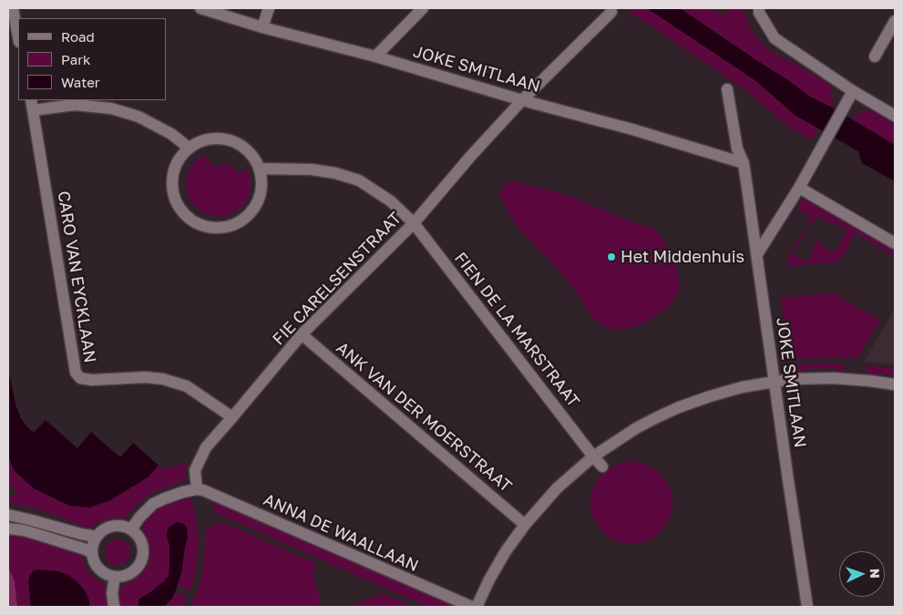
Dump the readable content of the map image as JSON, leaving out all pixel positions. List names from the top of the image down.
{
  "streets": {
    "street": [
      "JOKE SMITLAAN",
      "CARO VAN EYCKLAAN",
      "FIE CARELSENSTRAAT",
      "FIEN DE LA MARSTRAAT",
      "ANK VAN DER MOERSTRAAT",
      "ANNA DE WAALLAAN"
    ]
  },
  "crossings": [
    ["JOKE SMITLAAN", "FIE CARELSENSTRAAT"],
    ["CARO VAN EYCKLAAN", "FIE CARELSENSTRAAT"],
    ["FIE CARELSENSTRAAT", "FIEN DE LA MARSTRAAT"],
    ["FIE CARELSENSTRAAT", "ANK VAN DER MOERSTRAAT"],
    ["FIE CARELSENSTRAAT", "ANNA DE WAALLAAN"]
  ],
  "places": ["Het Middenhuis"],
  "legend": ["Road", "Park", "Water"],
  "north": "right"
}
